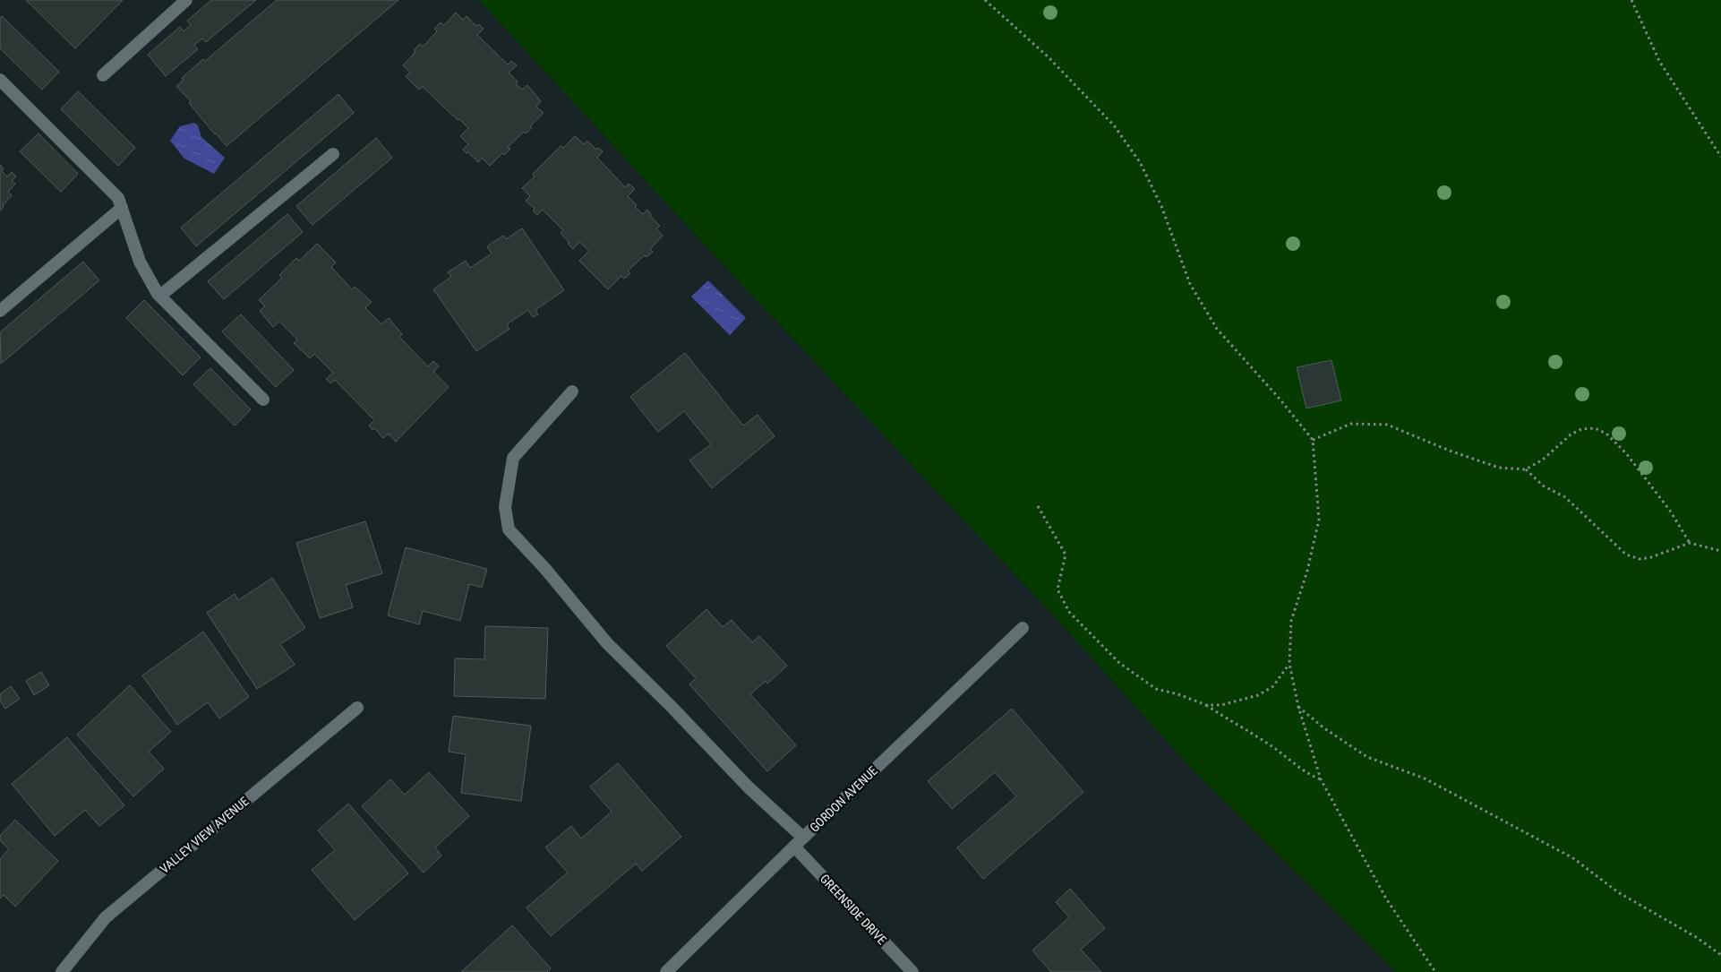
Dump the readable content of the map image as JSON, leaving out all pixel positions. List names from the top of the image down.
{
  "streets": {
    "street": ["GORDON AVENUE", "VALLEY VIEW AVENUE", "GREENSIDE DRIVE"]
  },
  "crossings": [
    ["GORDON AVENUE", "GREENSIDE DRIVE"]
  ]
}
